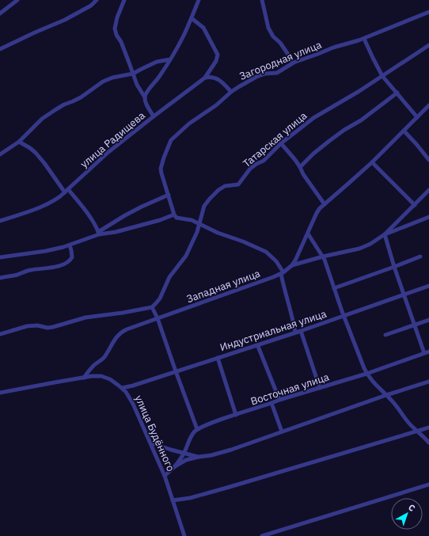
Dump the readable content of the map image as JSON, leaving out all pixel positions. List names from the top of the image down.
{
  "streets": {
    "street": [
      "Загородная улица",
      "улица Радищева",
      "Татарская улица",
      "Западная улица",
      "Индустриальная улица",
      "Восточная улица",
      "улица Будённого"
    ]
  },
  "crossings": [
    ["Западная улица", "улица Будённого"],
    ["Индустриальная улица", "улица Будённого"]
  ],
  "north": "top right"
}
